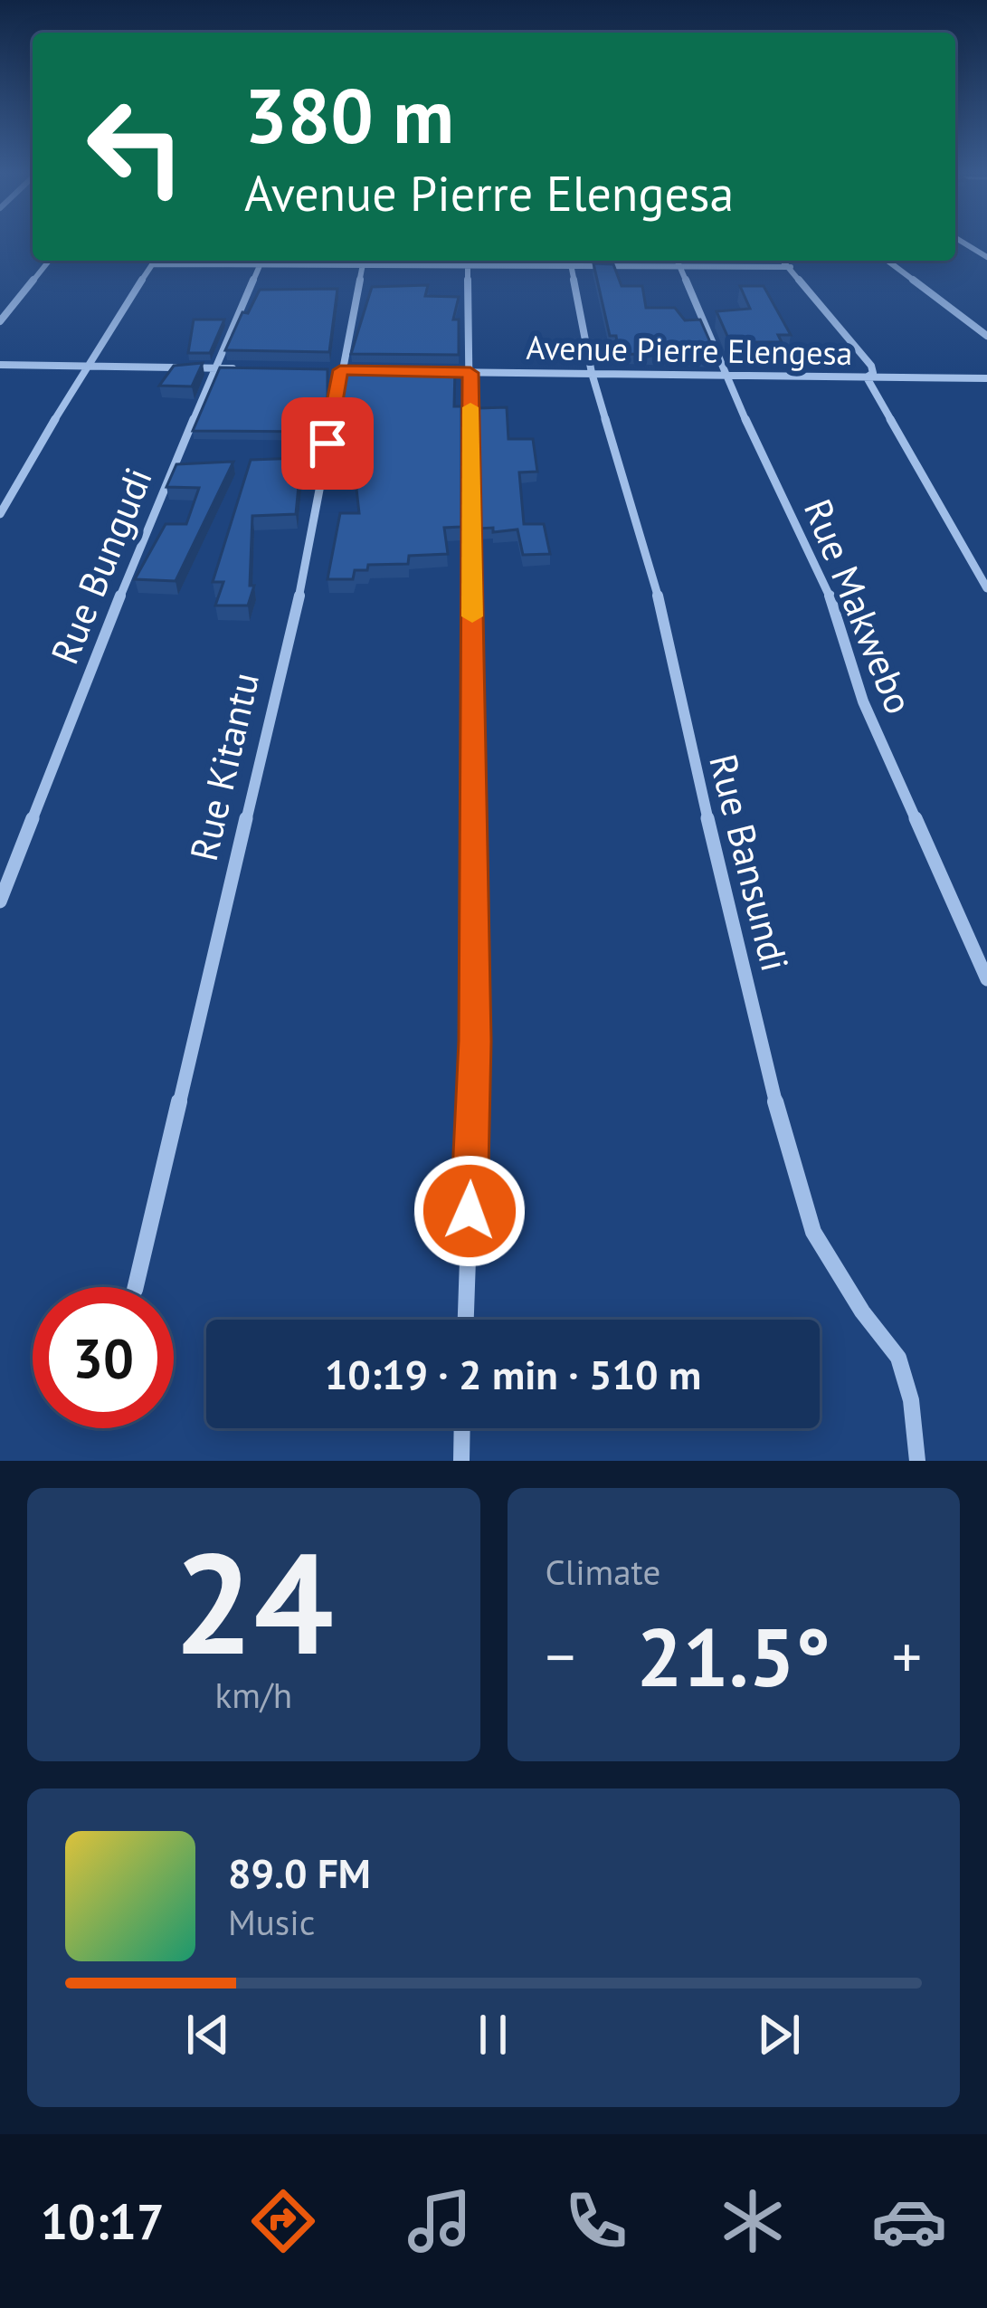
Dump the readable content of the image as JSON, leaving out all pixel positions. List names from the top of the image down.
{
  "streets": {
    "street": [
      "Avenue Pierre Elengesa",
      "Rue Bungudi",
      "Rue Makwebo",
      "Rue Kitantu",
      "Rue Bansundi"
    ]
  },
  "crossings": [
    ["Avenue Pierre Elengesa", "Rue Makwebo"],
    ["Avenue Pierre Elengesa", "Rue Bansundi"]
  ],
  "page": {
    "turn": ["380 m", "Avenue Pierre Elengesa"],
    "limit": "30",
    "trip": "10:19 · 2 min · 510 m",
    "tile": [
      ["24", "km/h"],
      "Climate"
    ],
    "heat": ["−", "21.5°", "+"],
    "song": ["89.0 FM", "Music"],
    "tabs": "10:17"
  }
}
